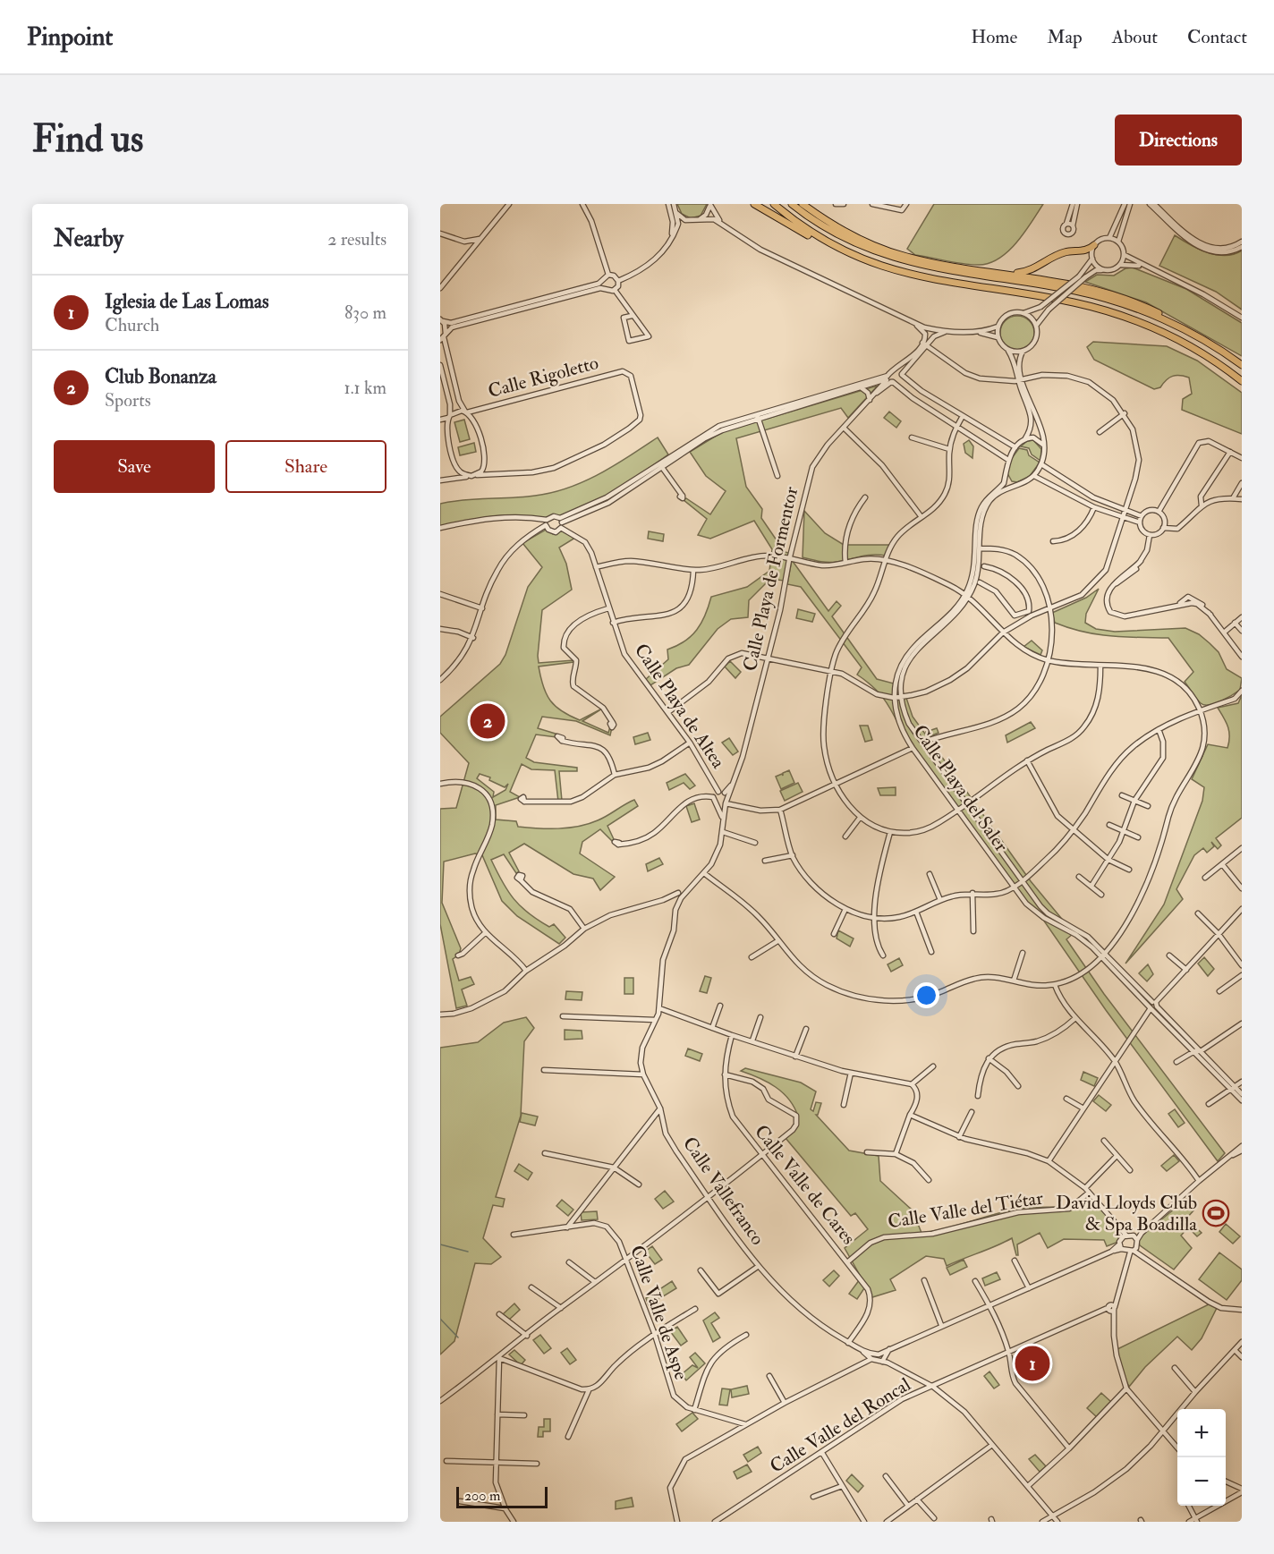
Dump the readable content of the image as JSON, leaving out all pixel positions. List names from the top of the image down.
{
  "streets": {
    "street": [
      "Calle Rigoletto",
      "Calle Playa de Formentor",
      "Calle Playa de Altea",
      "Calle Playa del Saler",
      "Calle Valle de Cares",
      "Calle Vallefranco",
      "Calle Valle del Tiétar",
      "Calle Valle de Aspe",
      "Calle Valle del Roncal"
    ]
  },
  "crossings": [
    ["Calle Valle de Cares", "Calle Vallefranco"],
    ["Calle Valle de Cares", "Calle Valle del Tiétar"],
    ["Calle Vallefranco", "Calle Valle del Roncal"]
  ],
  "places": {
    "sports": ["David Lloyds Club & Spa Boadilla"]
  },
  "scale_bar": "200 m",
  "page": {
    "header": "Pinpoint",
    "nav": [
      "Home",
      "Map",
      "About",
      "Contact"
    ],
    "buttons": [
      "Directions",
      ["Save", "Share"]
    ],
    "title": "Find us",
    "heading": ["Nearby", "2 results"],
    "list": [
      {
        "mark": "1",
        "name": "Iglesia de Las Lomas",
        "note": "Church",
        "value": "830 m"
      },
      {
        "mark": "2",
        "name": "Club Bonanza",
        "note": "Sports",
        "value": "1.1 km"
      }
    ],
    "pins": ["2", "1"],
    "map_buttons": ["+", "−"],
    "scale": "200 m"
  }
}
